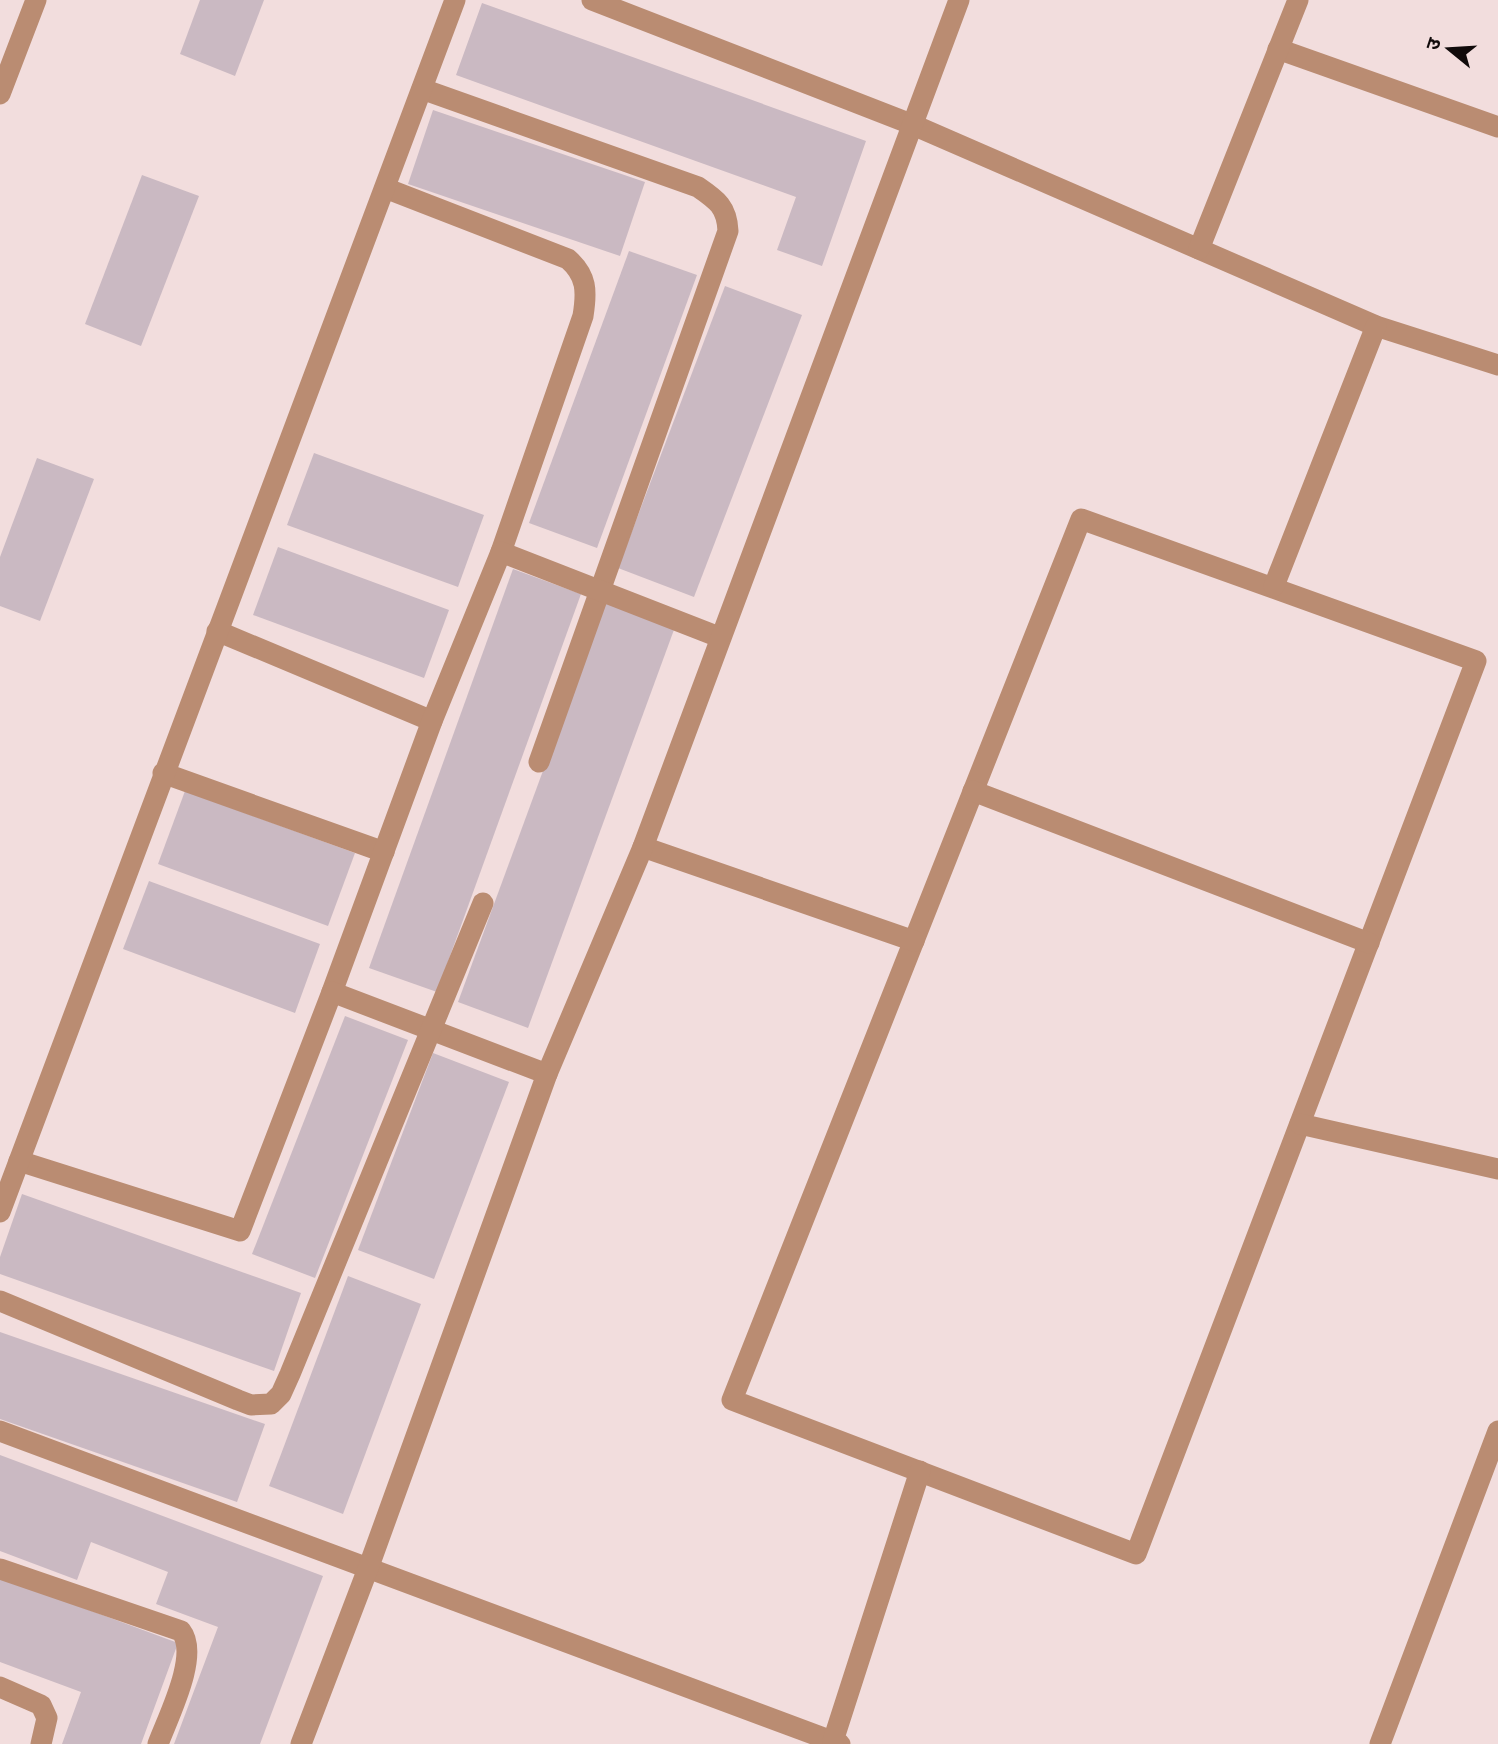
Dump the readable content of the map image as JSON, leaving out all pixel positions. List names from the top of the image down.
{
  "north": "left"
}
